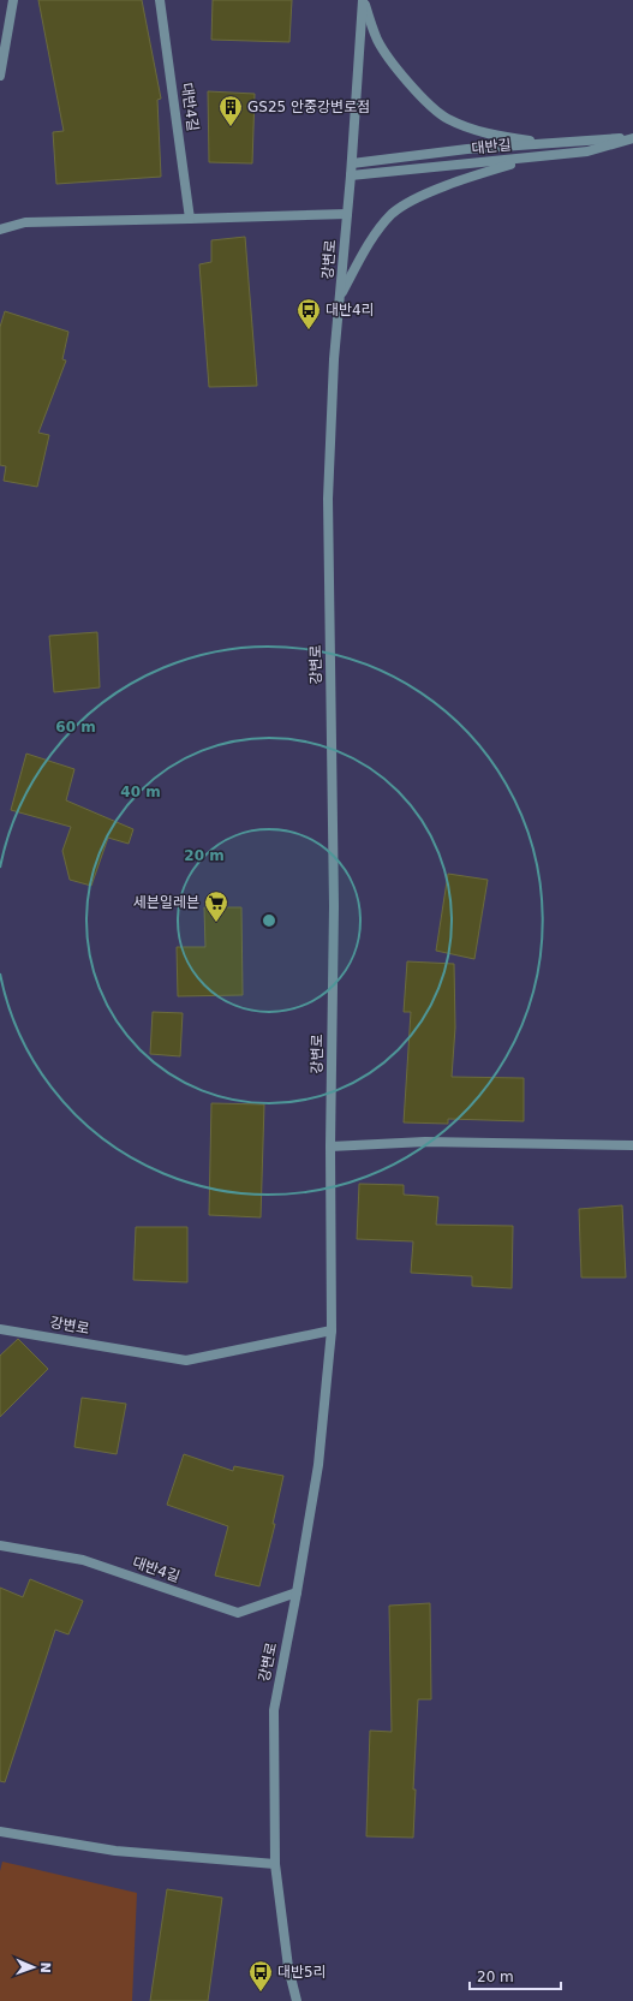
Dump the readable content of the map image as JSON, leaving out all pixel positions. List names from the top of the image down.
{
  "streets": {
    "street": ["대반4길", "대반길", "강변로"]
  },
  "crossings": [
    ["대반4길", "강변로"],
    ["대반길", "강변로"]
  ],
  "places": {
    "building": ["GS25 안중강변로점"],
    "bus stop": ["대반4리", "대반5리"],
    "supermarket": ["세븐일레븐"]
  },
  "scale_bar": "20 m",
  "north": "right",
  "rings": ["60 m", "40 m", "20 m"]
}
